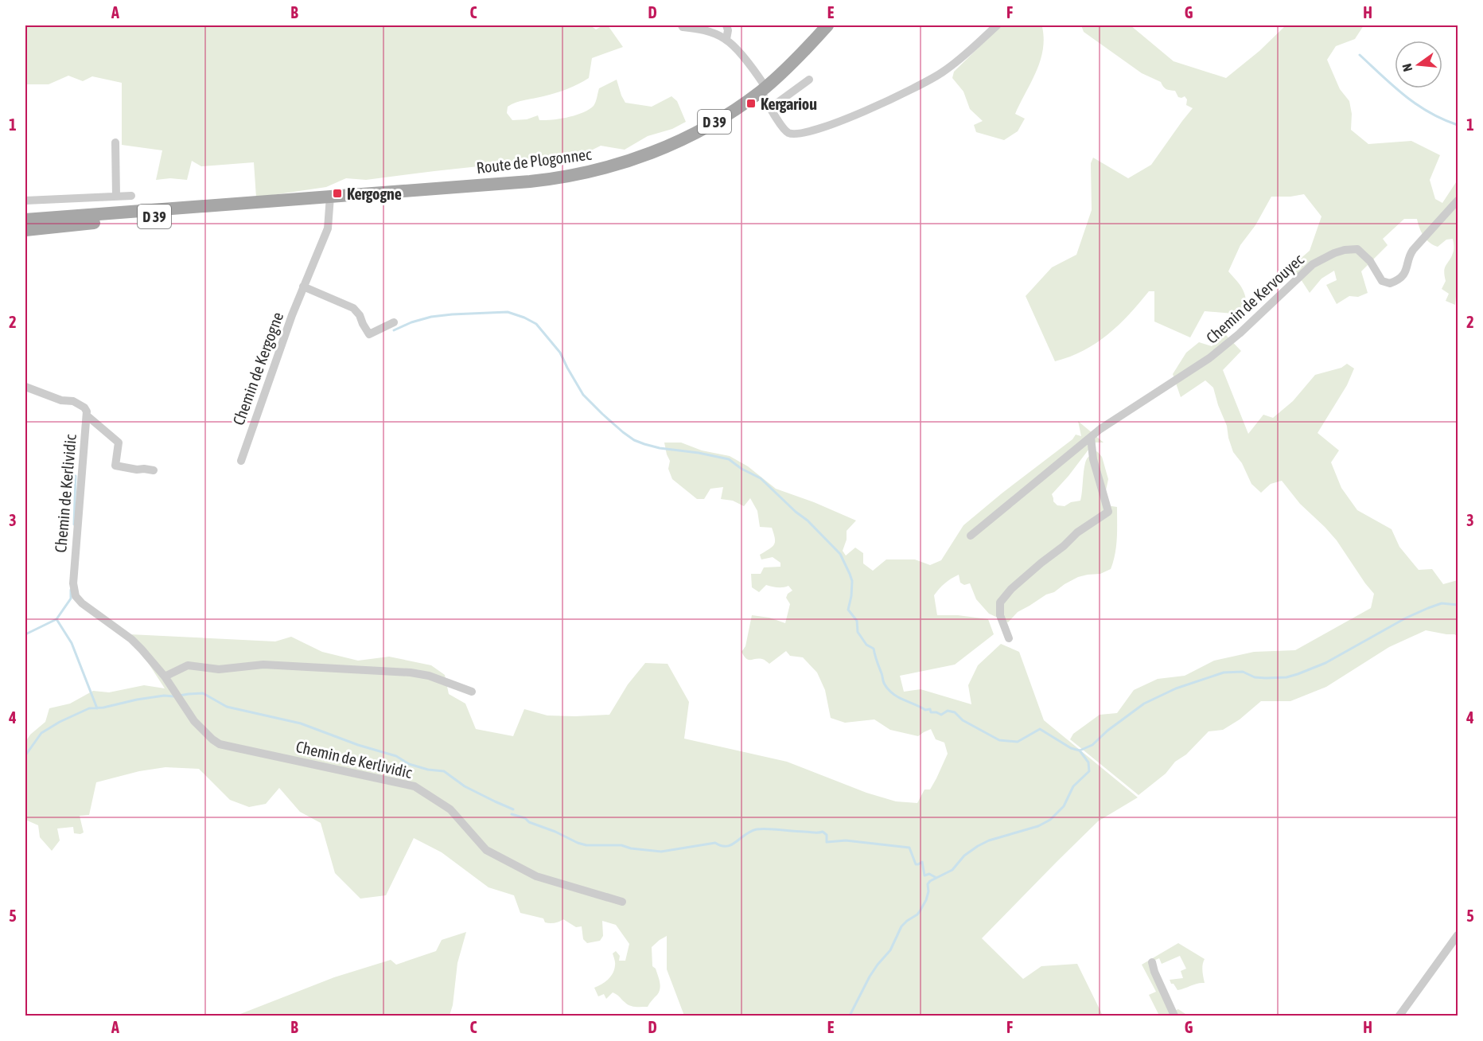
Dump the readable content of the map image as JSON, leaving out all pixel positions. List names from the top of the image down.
{
  "streets": {
    "main road": ["D 39", "Route de Plogonnec"],
    "street": ["Chemin de Kervouyec", "Chemin de Kergogne", "Chemin de Kerlividic"]
  },
  "crossings": [
    ["Route de Plogonnec", "Chemin de Kergogne"]
  ],
  "places": {
    "transit": ["Kergariou", "Kergogne"]
  },
  "north": "left",
  "grid": {
    "columns": [
      "A",
      "B",
      "C",
      "D",
      "E",
      "F",
      "G",
      "H"
    ],
    "rows": [
      "1",
      "2",
      "3",
      "4",
      "5"
    ]
  }
}
